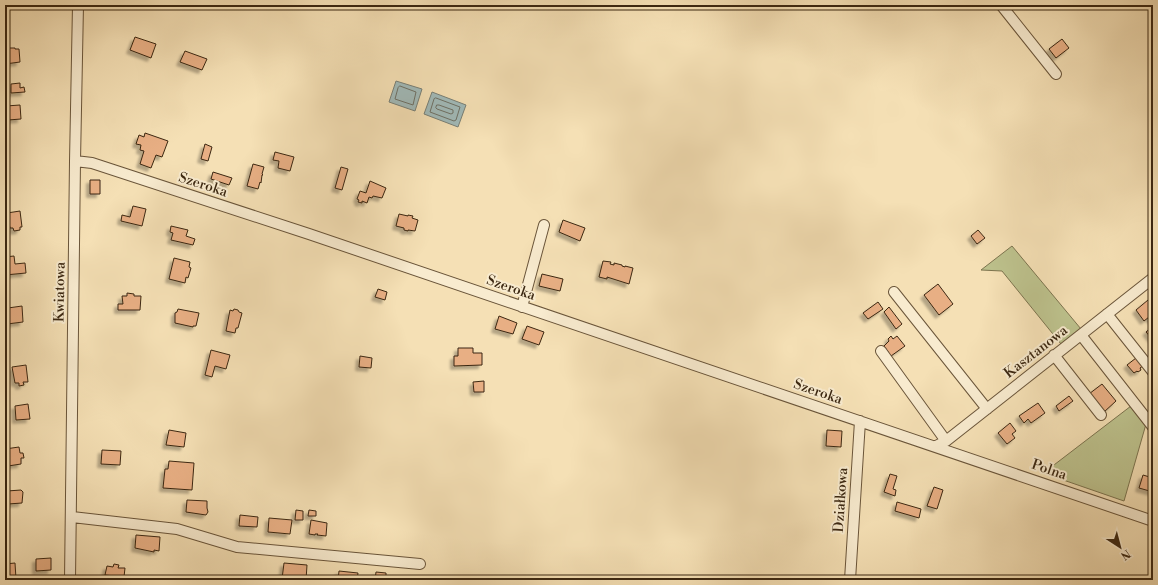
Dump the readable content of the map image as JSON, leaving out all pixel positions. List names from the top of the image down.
{
  "streets": {
    "street": [
      "Szeroka",
      "Kwiatowa",
      "Kasztanowa",
      "Polna",
      "Działkowa"
    ]
  },
  "crossings": [
    ["Szeroka", "Kwiatowa"],
    ["Szeroka", "Kasztanowa"],
    ["Szeroka", "Polna"],
    ["Szeroka", "Działkowa"],
    ["Kasztanowa", "Polna"]
  ],
  "north": "bottom right"
}
